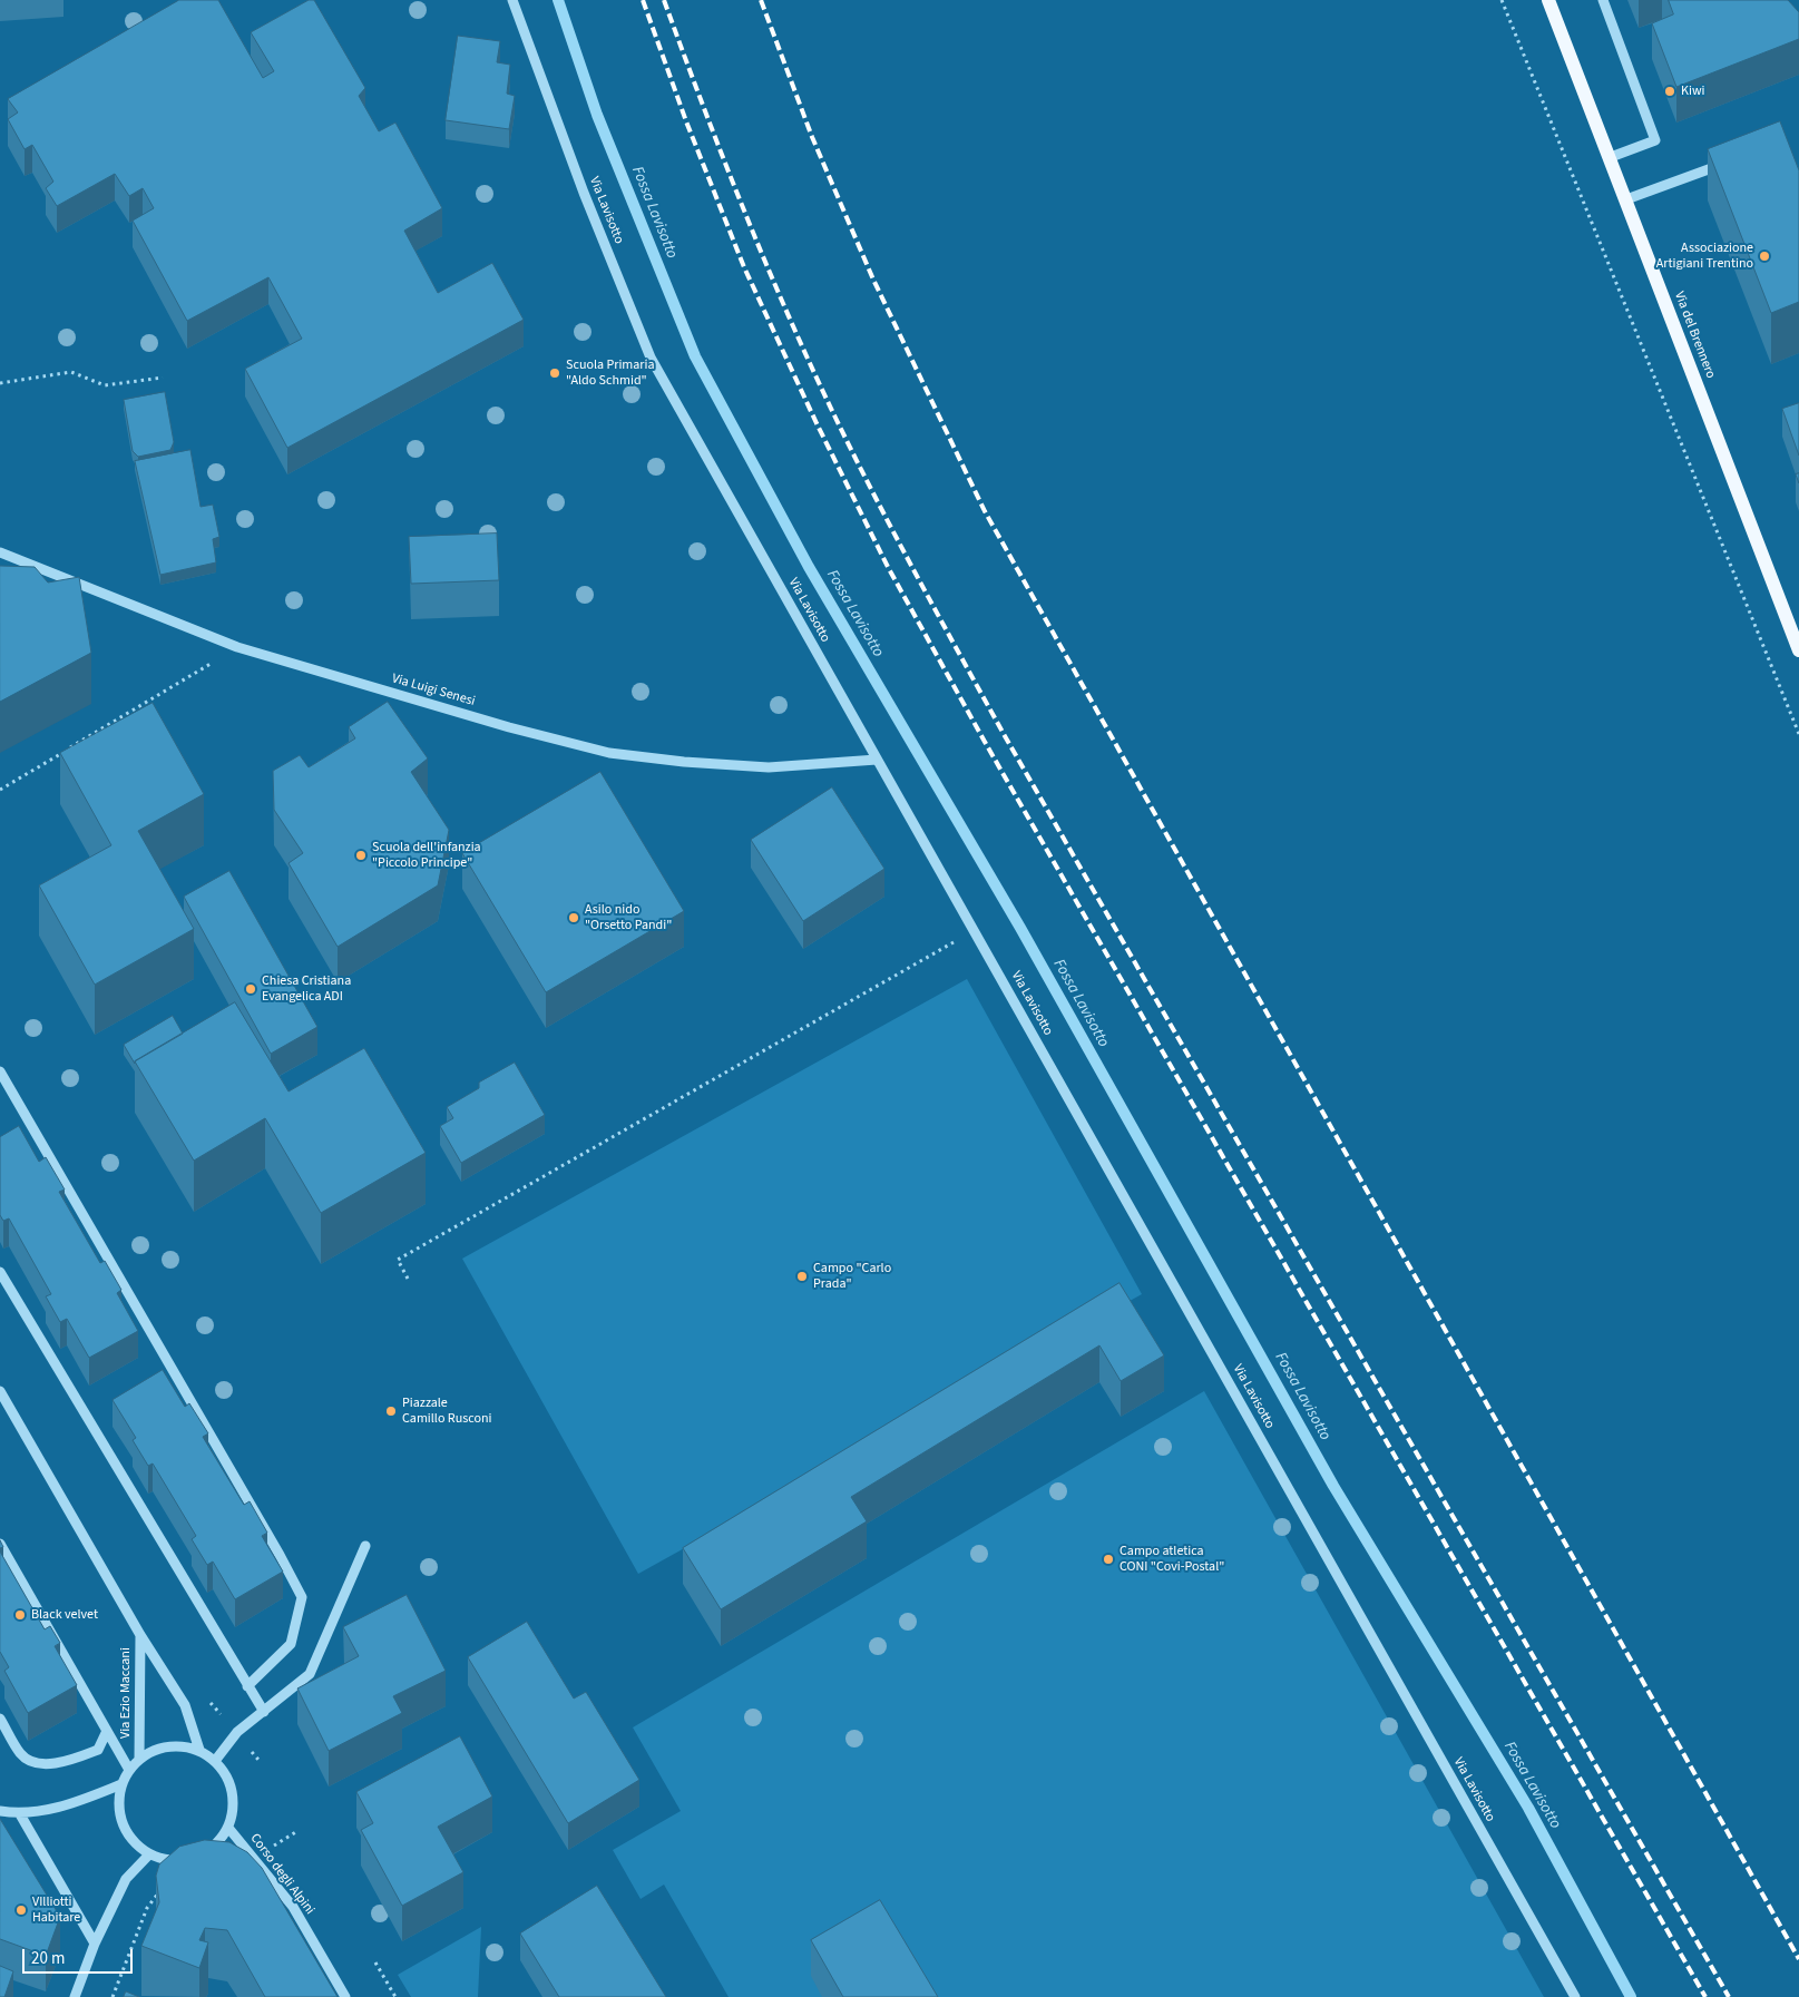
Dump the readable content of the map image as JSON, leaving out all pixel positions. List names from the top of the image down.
{
  "streets": {
    "main road": ["Via del Brennero"],
    "street": [
      "Via Lavisotto",
      "Via Luigi Senesi",
      "Via Ezio Maccani",
      "Corso degli Alpini"
    ]
  },
  "crossings": [
    ["Via Lavisotto", "Via Luigi Senesi"],
    ["Via Ezio Maccani", "Corso degli Alpini"]
  ],
  "water": ["Fossa Lavisotto"],
  "places": [
    "Kiwi",
    "Associazione Artigiani Trentino",
    "Scuola Primaria \"Aldo Schmid\"",
    "Scuola dell'infanzia \"Piccolo Principe\"",
    "Asilo nido \"Orsetto Pandi\"",
    "Chiesa Cristiana Evangelica ADI",
    "Campo \"Carlo Prada\"",
    "Piazzale Camillo Rusconi",
    "Campo atletica CONI \"Covi-Postal\"",
    "Black velvet",
    "VIlliotti Habitare"
  ],
  "scale_bar": "20 m"
}
